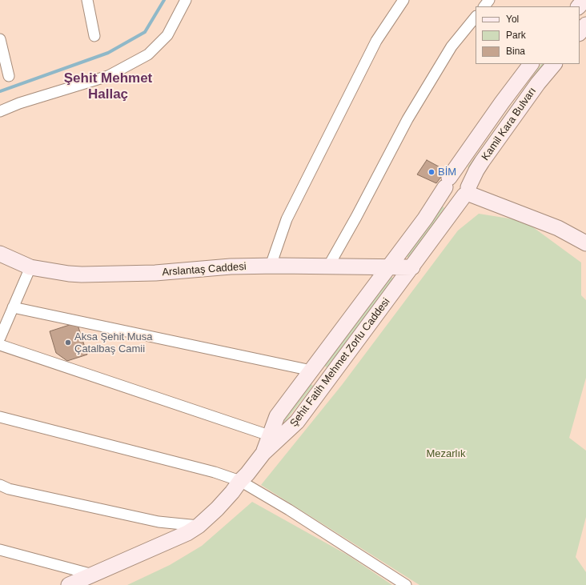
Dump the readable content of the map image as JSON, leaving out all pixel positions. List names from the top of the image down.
{
  "streets": {
    "main road": ["Kamil Kara Bulvarı", "Arslantaş Caddesi", "Şehit Fatih Mehmet Zorlu Caddesi"]
  },
  "crossings": [
    ["Kamil Kara Bulvarı", "Arslantaş Caddesi"],
    ["Kamil Kara Bulvarı", "Şehit Fatih Mehmet Zorlu Caddesi"],
    ["Arslantaş Caddesi", "Şehit Fatih Mehmet Zorlu Caddesi"]
  ],
  "districts": ["Şehit Mehmet Hallaç"],
  "parks": ["Mezarlık"],
  "places": ["BİM", "Aksa Şehit Musa Çatalbaş Camii"],
  "legend": ["Yol", "Park", "Bina"]
}
